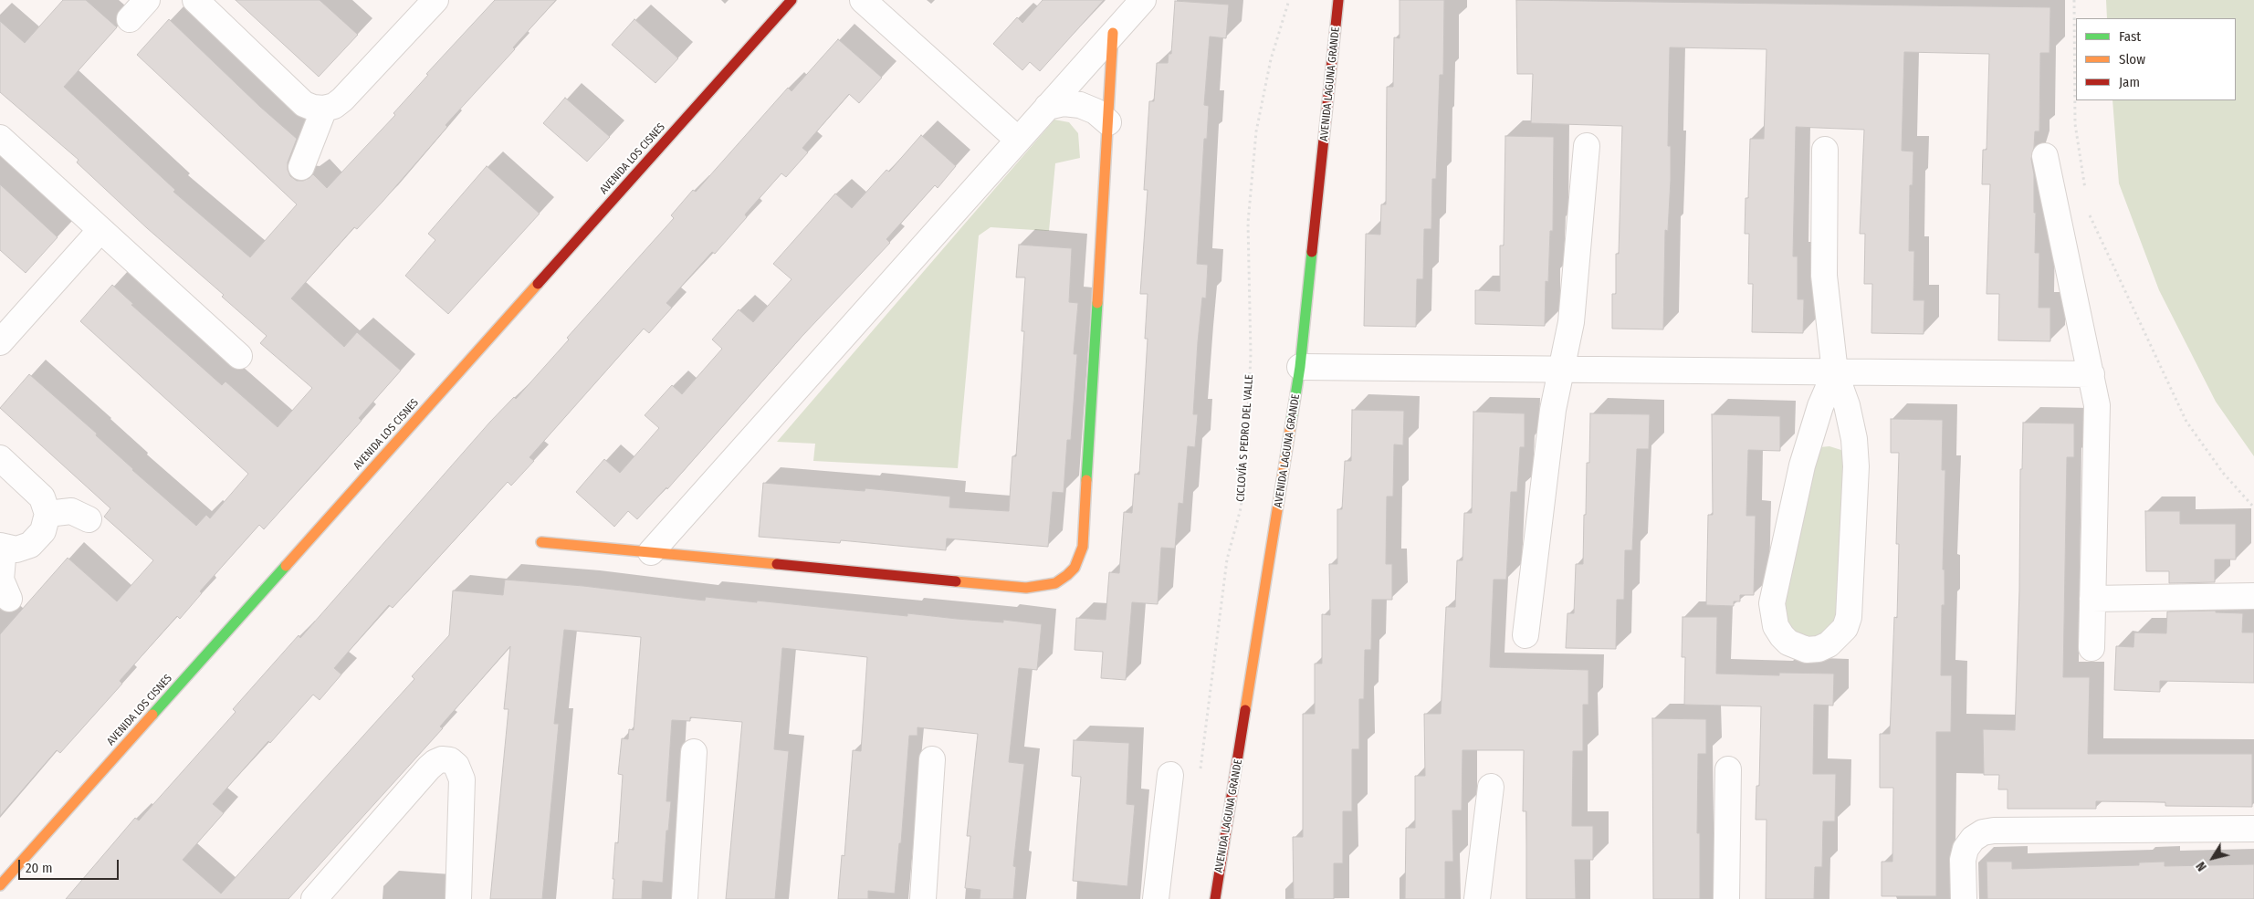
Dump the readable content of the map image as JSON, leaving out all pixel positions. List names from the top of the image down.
{
  "streets": {
    "street": ["AVENIDA LAGUNA GRANDE", "AVENIDA LOS CISNES"],
    "path": ["CICLOVÍA S PEDRO DEL VALLE"]
  },
  "legend": ["Fast", "Slow", "Jam"],
  "scale_bar": "20 m",
  "north": "bottom left"
}
